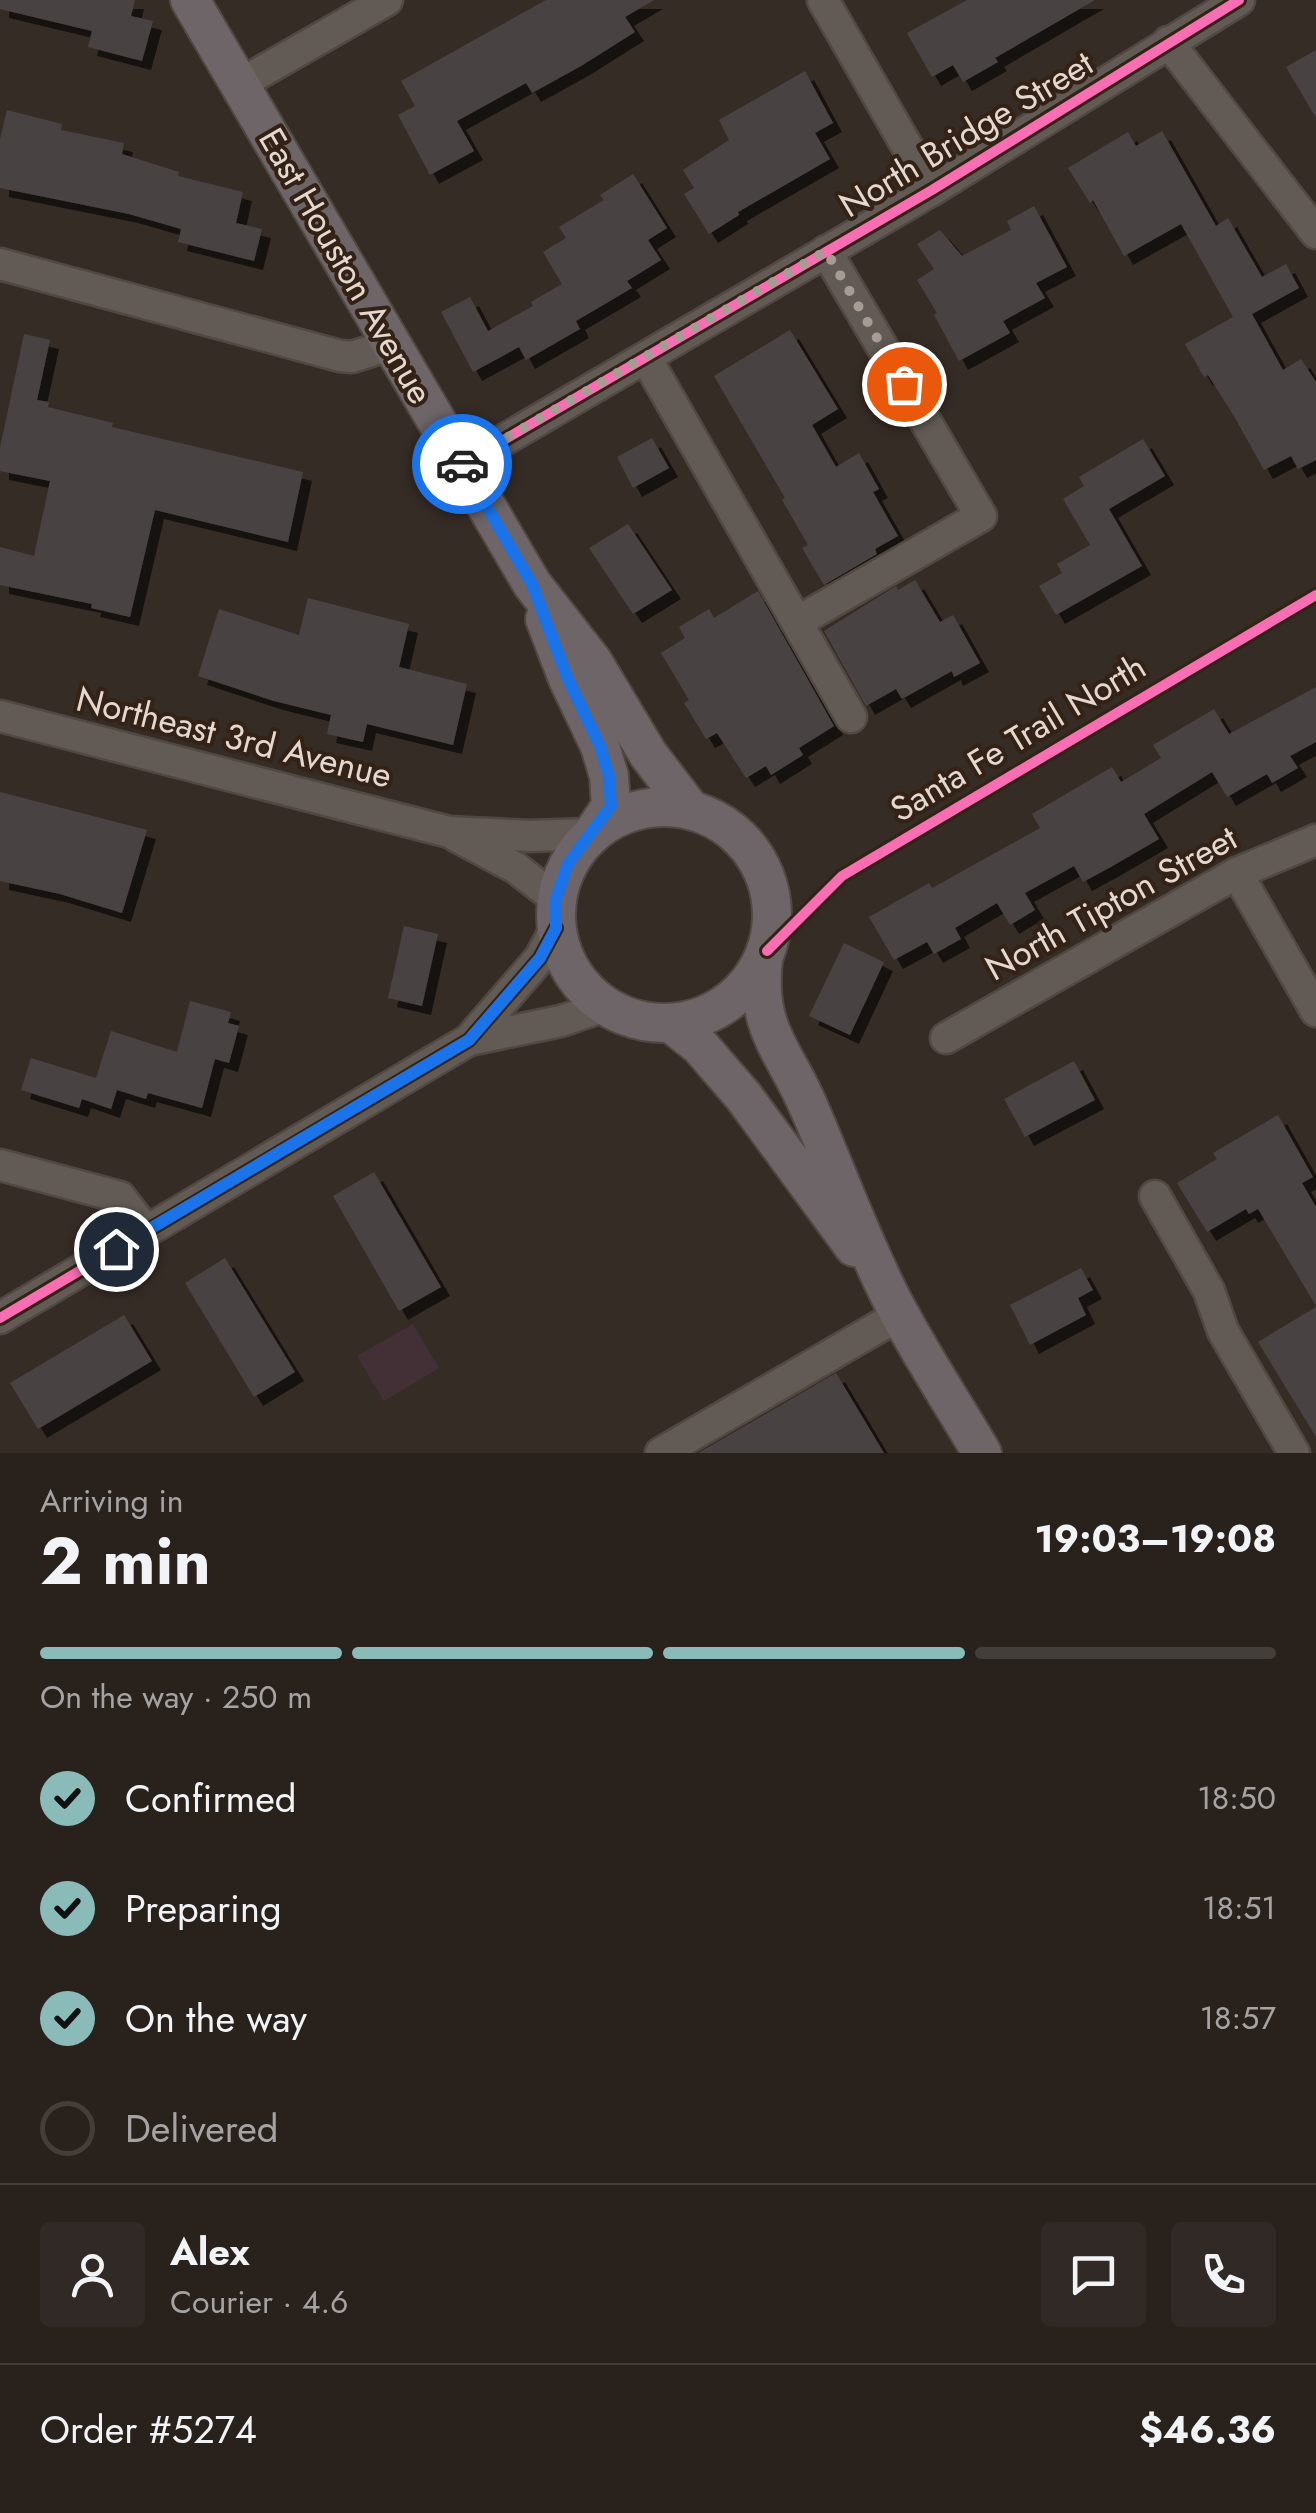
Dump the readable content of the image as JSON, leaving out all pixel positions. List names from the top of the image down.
{
  "streets": {
    "main road": ["East Houston Avenue"],
    "street": ["North Bridge Street", "Northeast 3rd Avenue", "North Tipton Street"],
    "cycle path": ["Santa Fe Trail North"]
  },
  "crossings": [
    ["North Bridge Street", "East Houston Avenue"],
    ["East Houston Avenue", "Northeast 3rd Avenue"]
  ],
  "page": {
    "heading": ["2 min", "Arriving in", "19:03–19:08"],
    "panel": [
      "Alex",
      "Courier · 4.6",
      "Order #5274",
      "$46.36"
    ],
    "bar": "On the way · 250 m",
    "list": [
      ["Confirmed", "18:50"],
      ["Preparing", "18:51"],
      ["On the way", "18:57"],
      "Delivered"
    ]
  }
}
